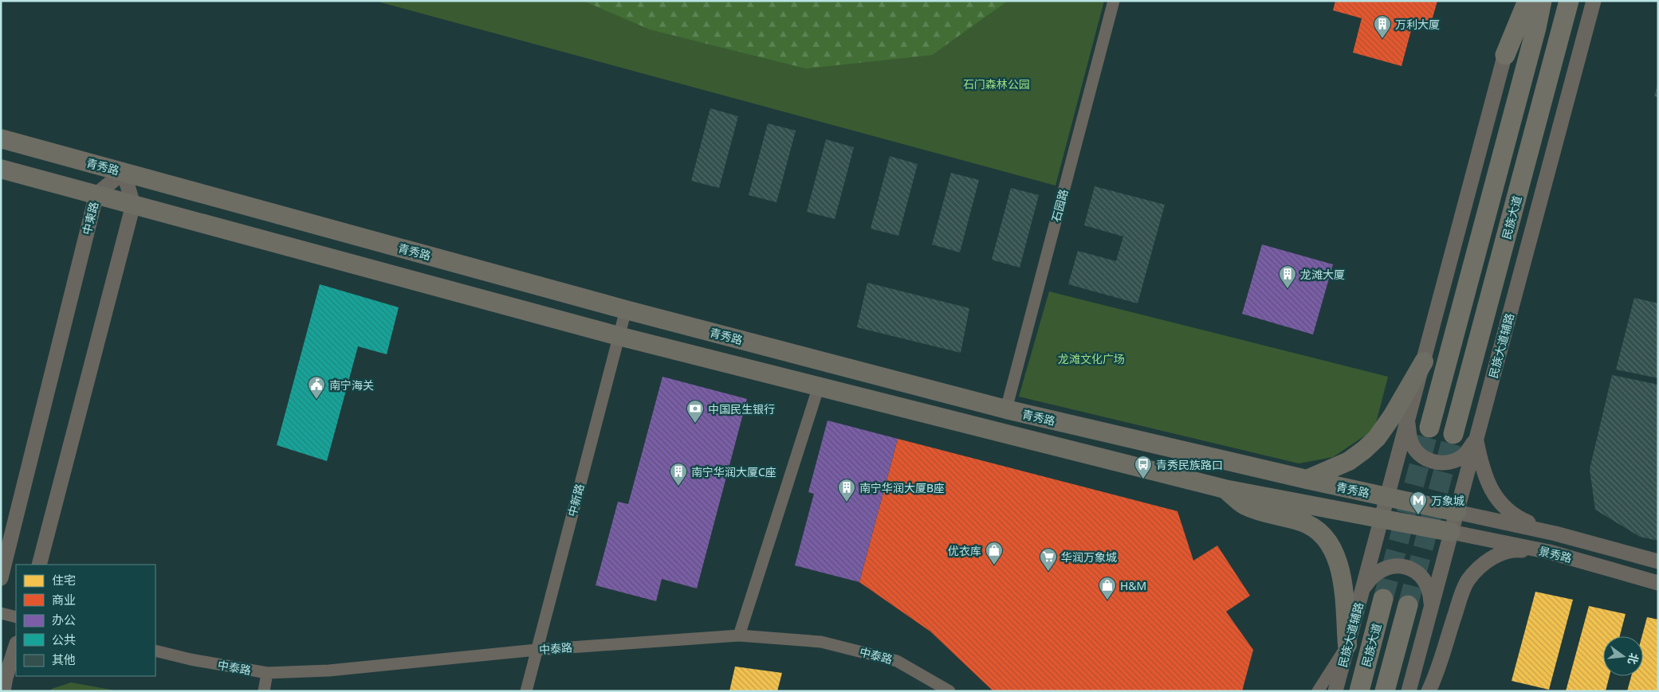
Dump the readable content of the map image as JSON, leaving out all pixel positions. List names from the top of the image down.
{
  "streets": {
    "highway": ["民族大道"],
    "main road": ["青秀路"],
    "street": [
      "石园路",
      "中柬路",
      "民族大道辅路",
      "中新路",
      "景秀路",
      "中泰路"
    ]
  },
  "crossings": [
    ["青秀路", "石园路"],
    ["青秀路", "中柬路"],
    ["青秀路", "民族大道辅路"],
    ["青秀路", "中新路"],
    ["青秀路", "景秀路"],
    ["民族大道辅路", "景秀路"],
    ["中新路", "中泰路"]
  ],
  "parks": ["石门森林公园", "龙滩文化广场"],
  "places": {
    "building": [
      "万利大厦",
      "龙滩大厦",
      "南宁华润大厦C座",
      "南宁华润大厦B座"
    ],
    "public building": ["南宁海关"],
    "bank": ["中国民生银行"],
    "bus stop": ["青秀民族路口"],
    "metro station": ["万象城"],
    "shop": ["优衣库", "H&M"],
    "supermarket": ["华润万象城"]
  },
  "legend": [
    "住宅",
    "商业",
    "办公",
    "公共",
    "其他"
  ],
  "north": "right"
}
